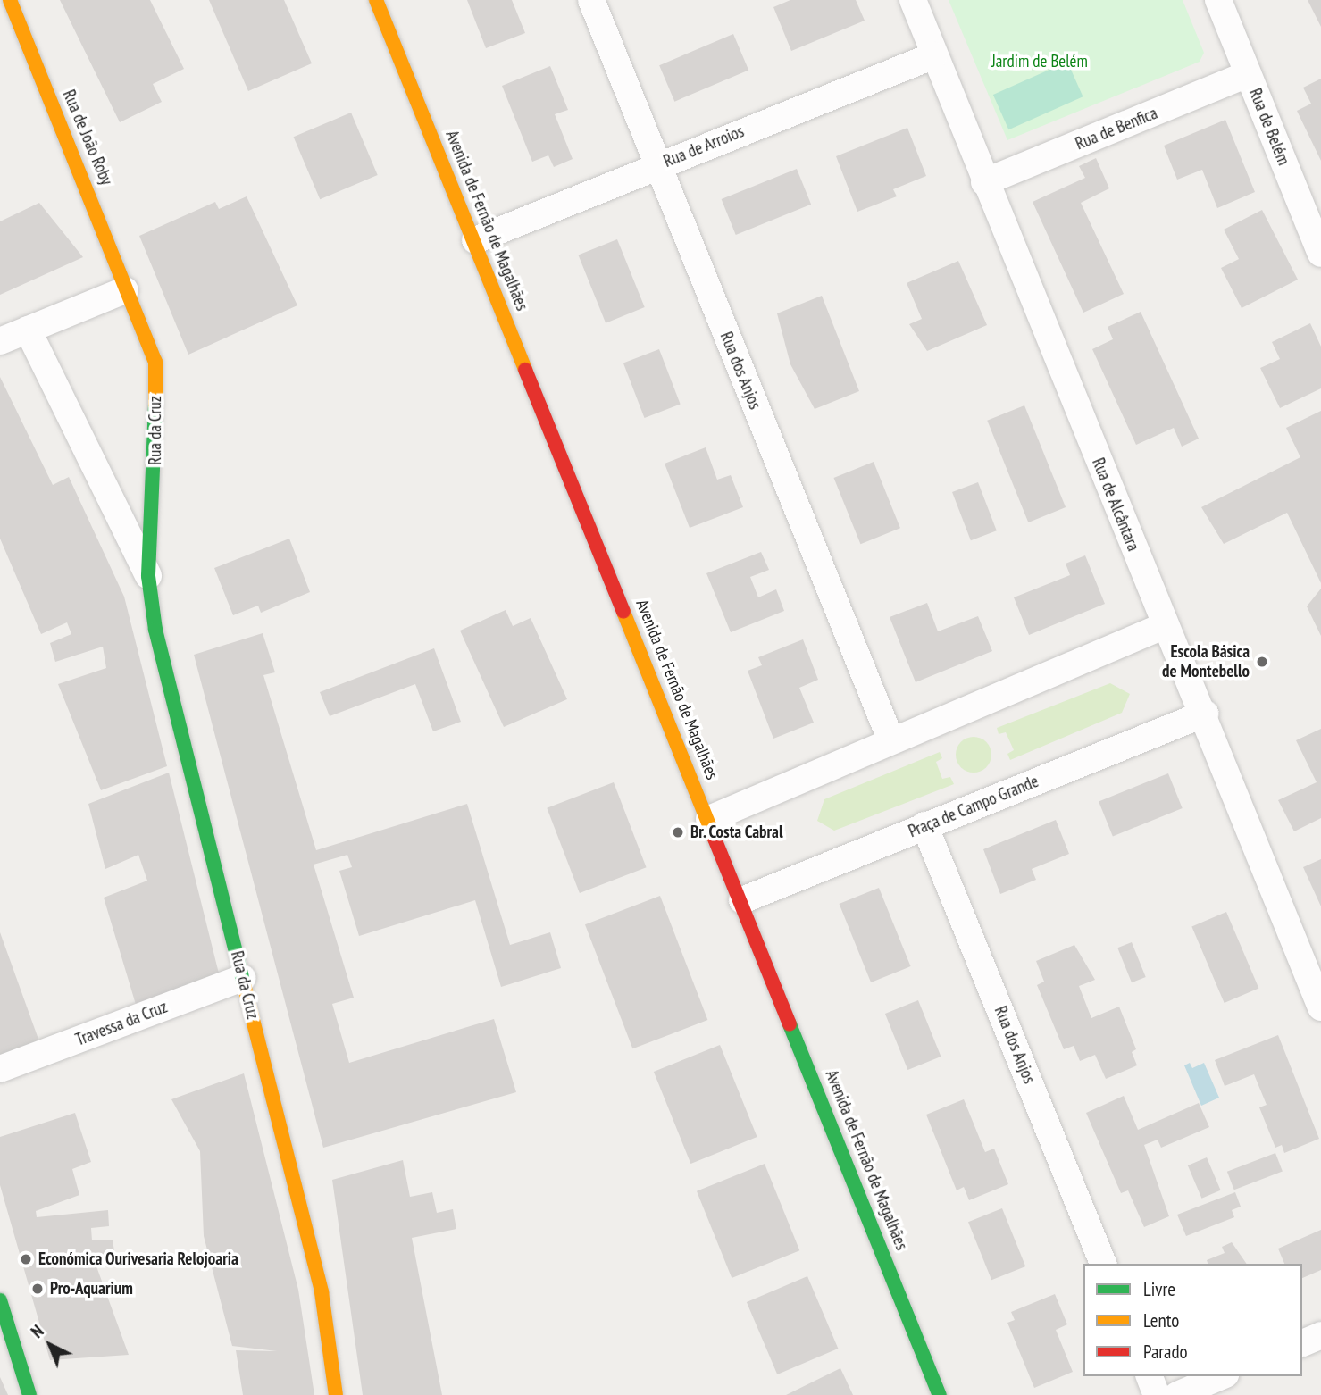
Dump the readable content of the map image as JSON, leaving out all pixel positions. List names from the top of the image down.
{
  "streets": {
    "main road": ["Rua de João Roby", "Avenida de Fernão de Magalhães", "Rua da Cruz"],
    "street": [
      "Rua de Belém",
      "Rua de Benfica",
      "Rua de Arroios",
      "Rua dos Anjos",
      "Rua de Alcântara",
      "Praça de Campo Grande",
      "Travessa da Cruz"
    ]
  },
  "crossings": [
    ["Rua de Belém", "Rua de Benfica"],
    ["Rua de Benfica", "Rua de Alcântara"],
    ["Rua de João Roby", "Rua da Cruz"],
    ["Rua de Arroios", "Avenida de Fernão de Magalhães"],
    ["Rua de Arroios", "Rua dos Anjos"],
    ["Rua de Arroios", "Rua de Alcântara"],
    ["Avenida de Fernão de Magalhães", "Praça de Campo Grande"],
    ["Rua dos Anjos", "Praça de Campo Grande"],
    ["Rua da Cruz", "Travessa da Cruz"],
    ["Rua de Alcântara", "Praça de Campo Grande"]
  ],
  "parks": ["Jardim de Belém"],
  "places": [
    "Escola Básica de Montebello",
    "Br. Costa Cabral",
    "Económica Ourivesaria Relojoaria",
    "Pro-Aquarium"
  ],
  "legend": ["Livre", "Lento", "Parado"],
  "north": "top left"
}
